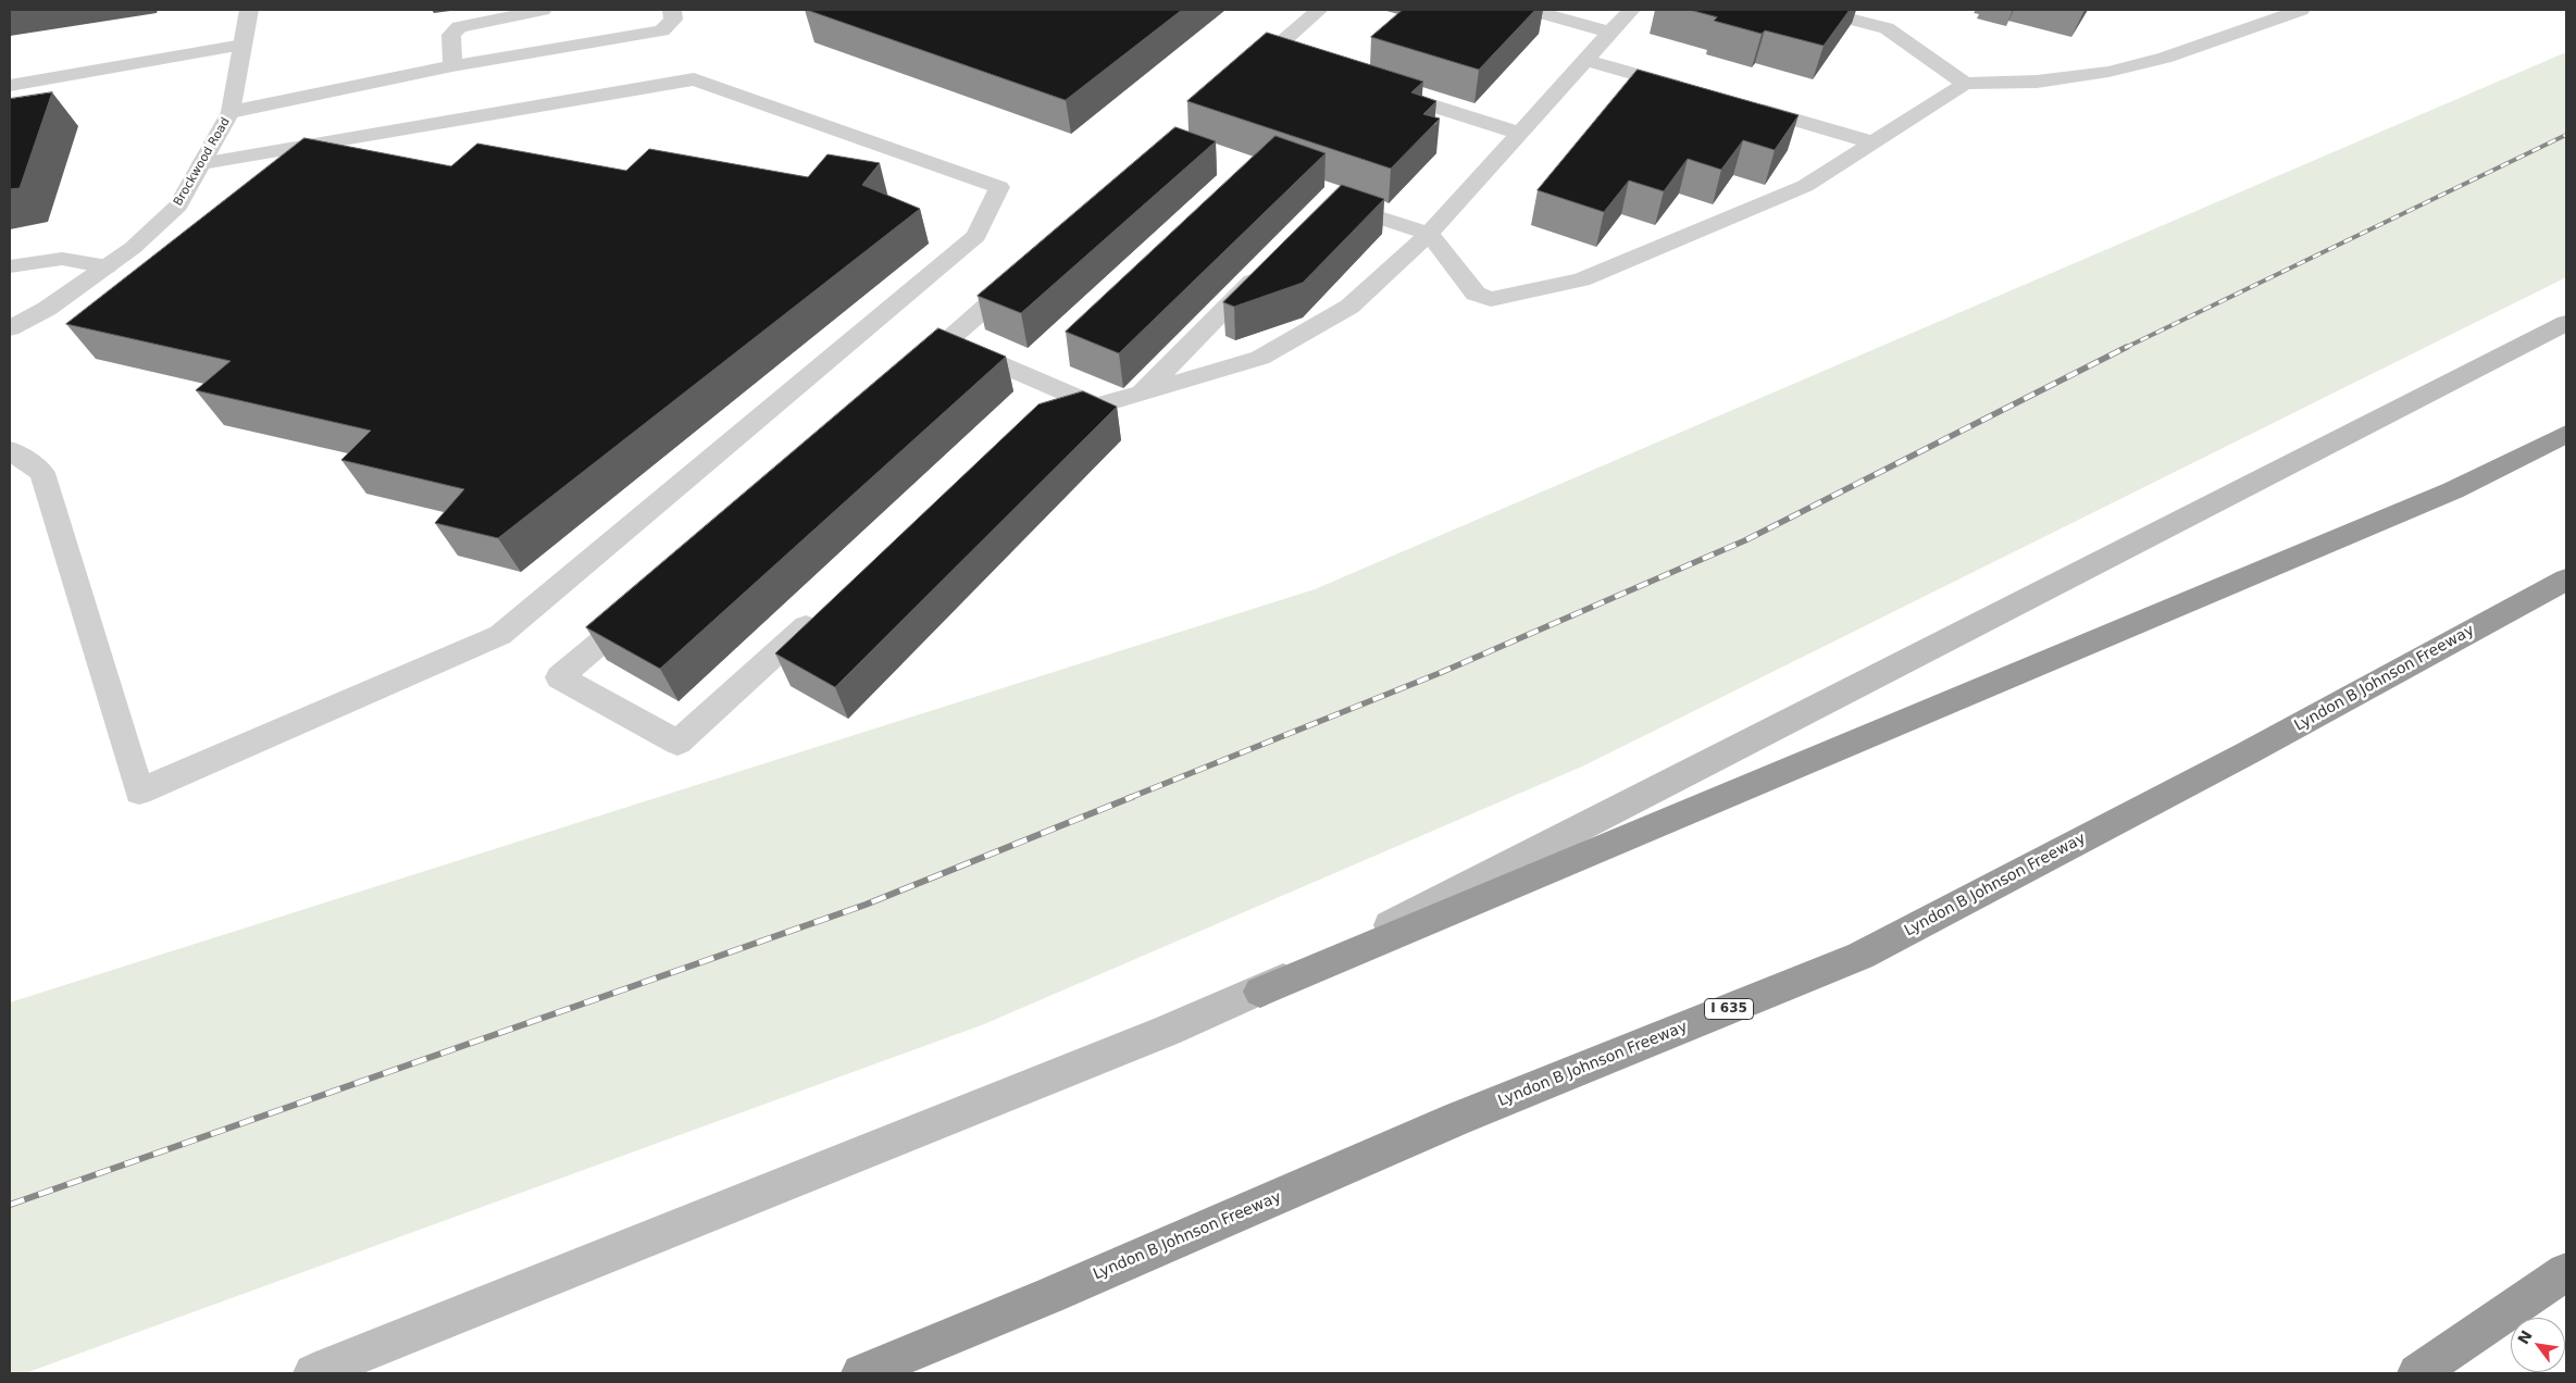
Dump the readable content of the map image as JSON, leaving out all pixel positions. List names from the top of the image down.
{
  "streets": {
    "highway": ["Lyndon B Johnson Freeway", "I 635"],
    "street": ["Brockwood Road"]
  },
  "north": "top left"
}
